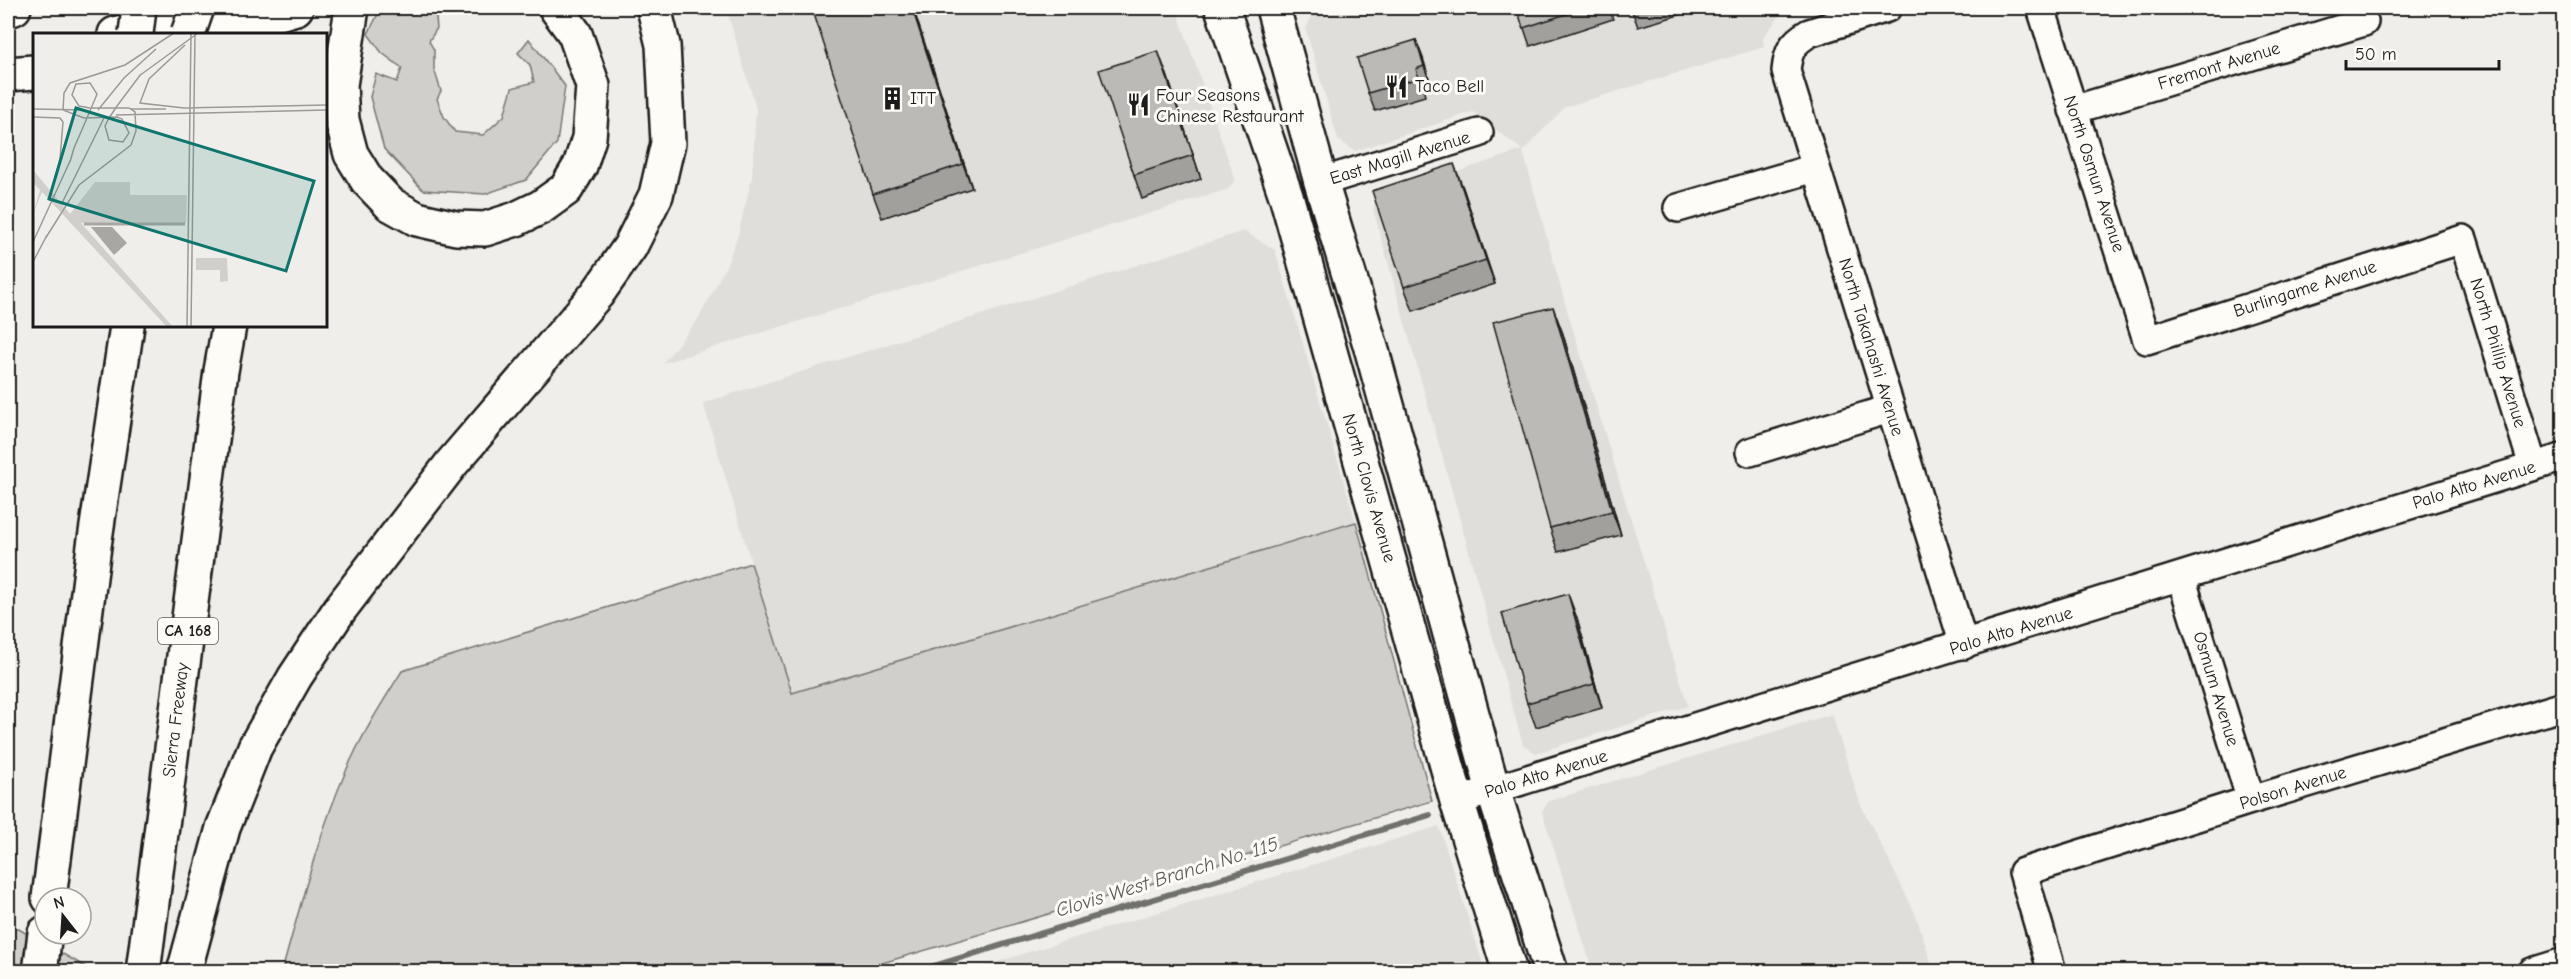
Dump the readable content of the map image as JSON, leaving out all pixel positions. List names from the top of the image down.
{
  "streets": {
    "main road": ["North Clovis Avenue", "CA 168", "Sierra Freeway"],
    "street": [
      "Fremont Avenue",
      "East Magill Avenue",
      "North Osmun Avenue",
      "Burlingame Avenue",
      "North Takahashi Avenue",
      "North Phillip Avenue",
      "Palo Alto Avenue",
      "Osmum Avenue",
      "Polson Avenue"
    ]
  },
  "crossings": [
    ["Fremont Avenue", "North Osmun Avenue"],
    ["North Osmun Avenue", "Burlingame Avenue"],
    ["Burlingame Avenue", "North Phillip Avenue"],
    ["North Takahashi Avenue", "Palo Alto Avenue"],
    ["North Phillip Avenue", "Palo Alto Avenue"],
    ["Palo Alto Avenue", "North Clovis Avenue"],
    ["Palo Alto Avenue", "Osmum Avenue"],
    ["Osmum Avenue", "Polson Avenue"]
  ],
  "water": ["Clovis West Branch No. 115"],
  "places": {
    "restaurant": ["Taco Bell", "Four Seasons Chinese Restaurant"],
    "building": ["ITT"]
  },
  "scale_bar": "50 m",
  "north": "top"
}
